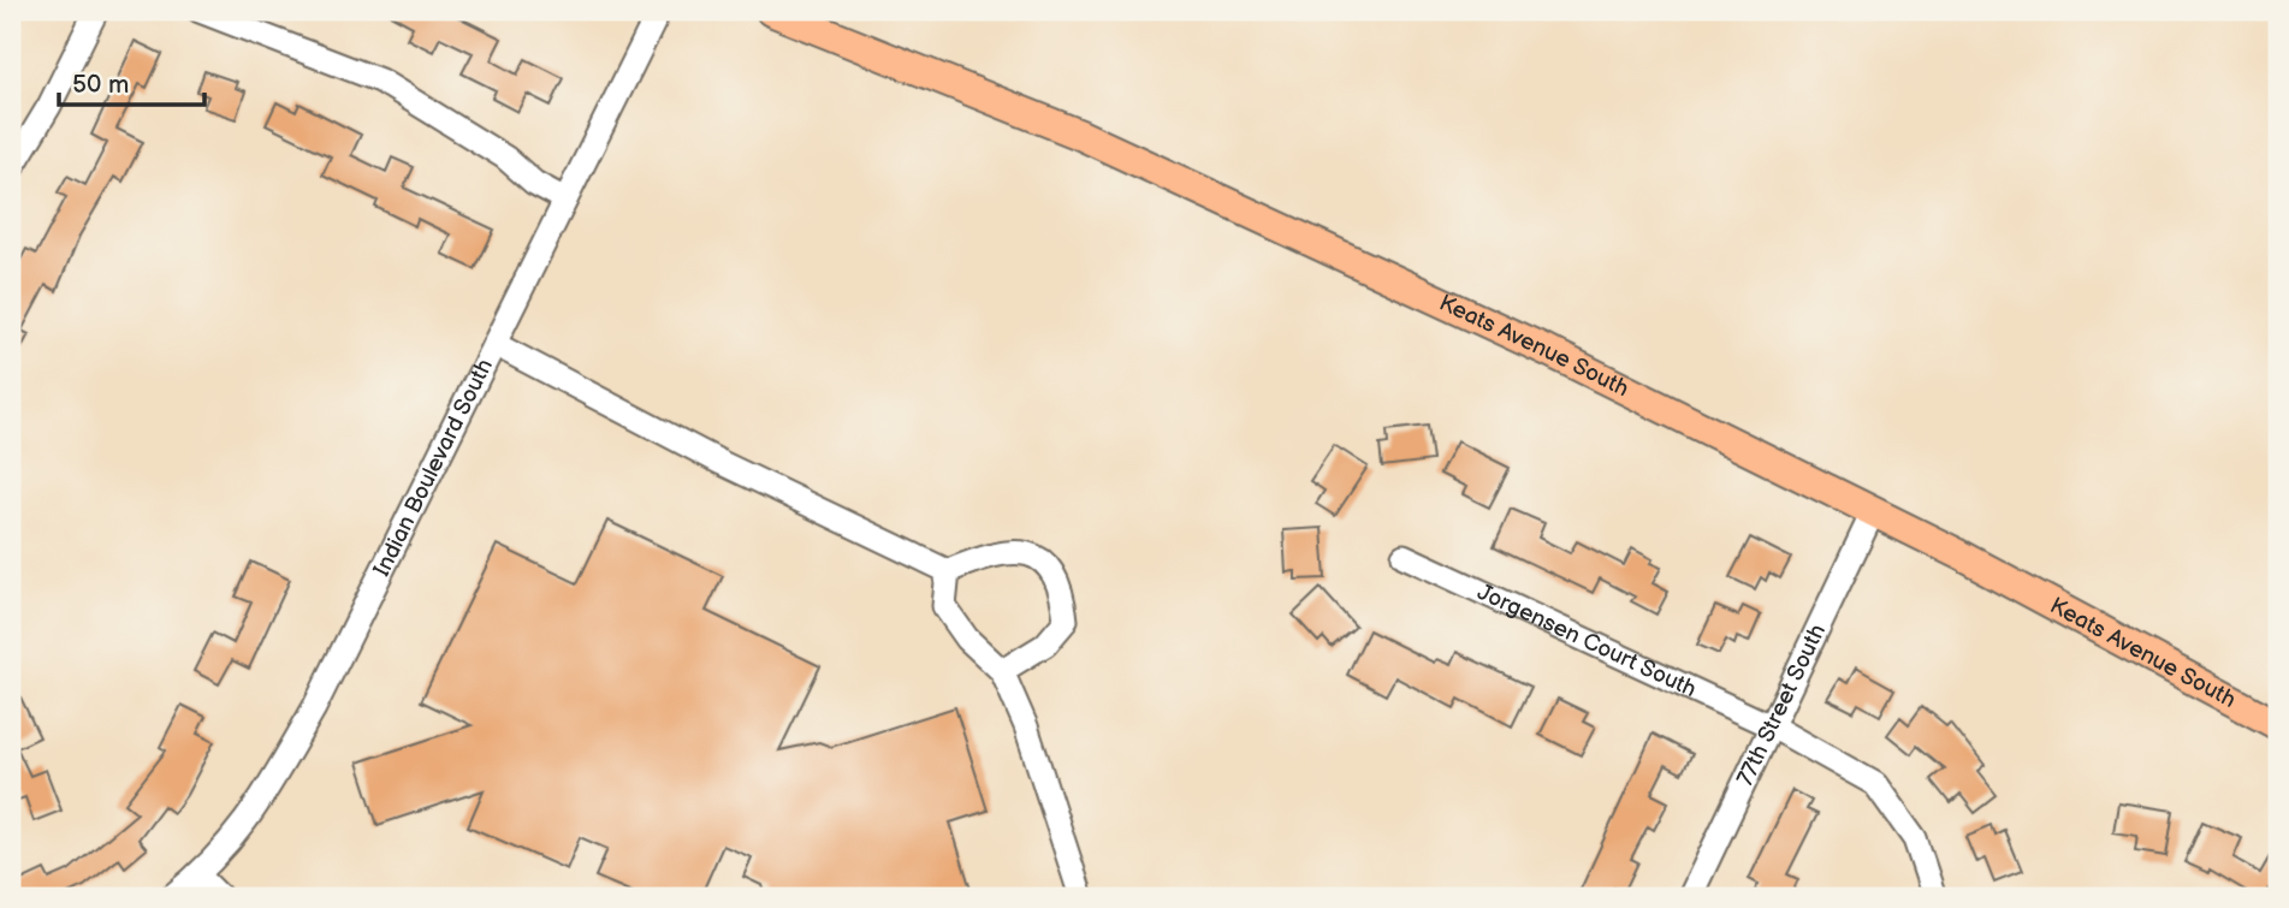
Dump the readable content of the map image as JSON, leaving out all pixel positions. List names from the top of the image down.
{
  "streets": {
    "main road": ["Keats Avenue South"],
    "street": ["Indian Boulevard South", "Jorgensen Court South", "77th Street South"]
  },
  "crossings": [
    ["Keats Avenue South", "77th Street South"],
    ["Jorgensen Court South", "77th Street South"]
  ],
  "scale_bar": "50 m"
}
